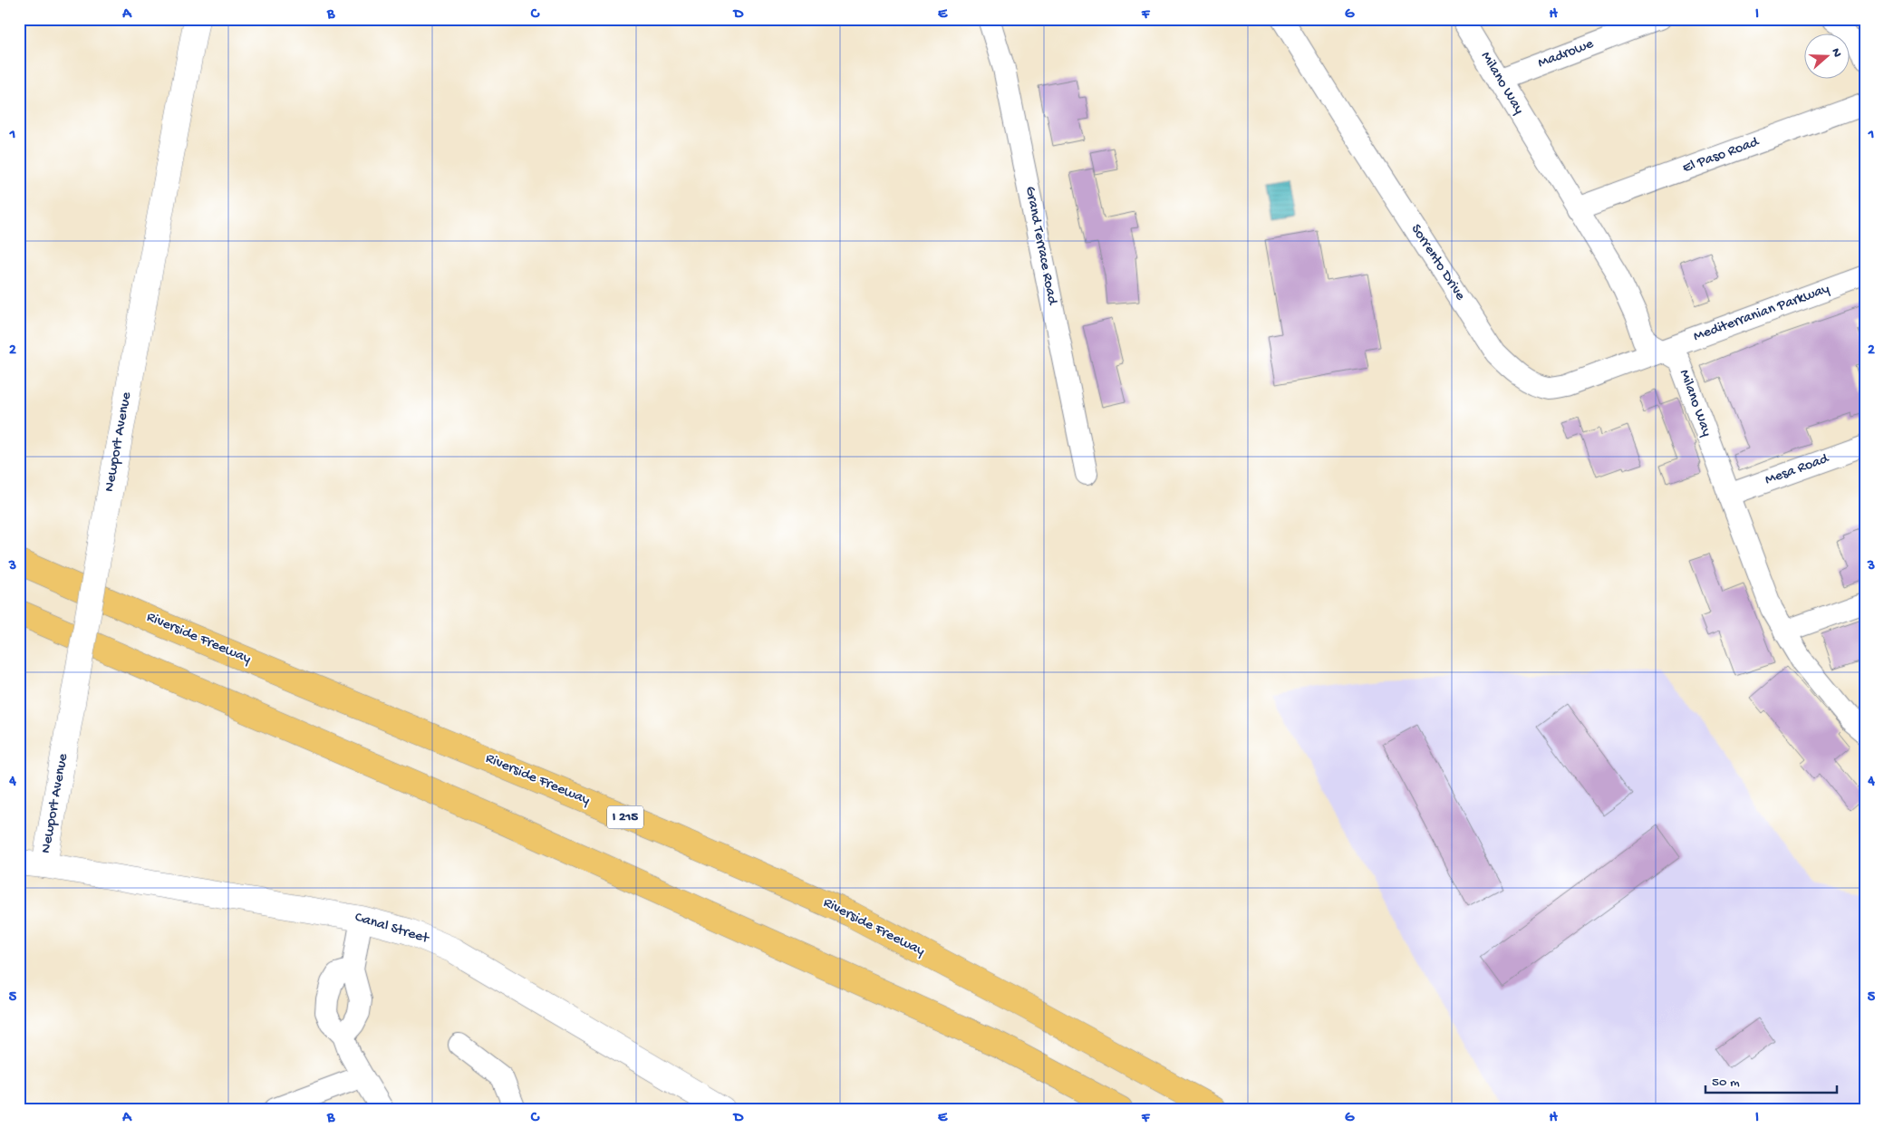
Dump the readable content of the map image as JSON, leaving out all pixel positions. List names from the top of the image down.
{
  "streets": {
    "highway": ["Riverside Freeway", "I 215"],
    "street": [
      "Madrowe",
      "Milano Way",
      "El Paso Road",
      "Grand Terrace Road",
      "Sorrento Drive",
      "Mediterranian Parkway",
      "Newport Avenue",
      "Mesa Road",
      "Canal Street"
    ]
  },
  "crossings": [
    ["Madrowe", "Milano Way"],
    ["Milano Way", "El Paso Road"],
    ["Milano Way", "Sorrento Drive"],
    ["Milano Way", "Mediterranian Parkway"],
    ["Milano Way", "Mesa Road"],
    ["Sorrento Drive", "Mediterranian Parkway"],
    ["Newport Avenue", "Canal Street"]
  ],
  "scale_bar": "50 m",
  "north": "right",
  "grid": {
    "columns": [
      "A",
      "B",
      "C",
      "D",
      "E",
      "F",
      "G",
      "H",
      "I"
    ],
    "rows": [
      "1",
      "2",
      "3",
      "4",
      "5"
    ]
  }
}
